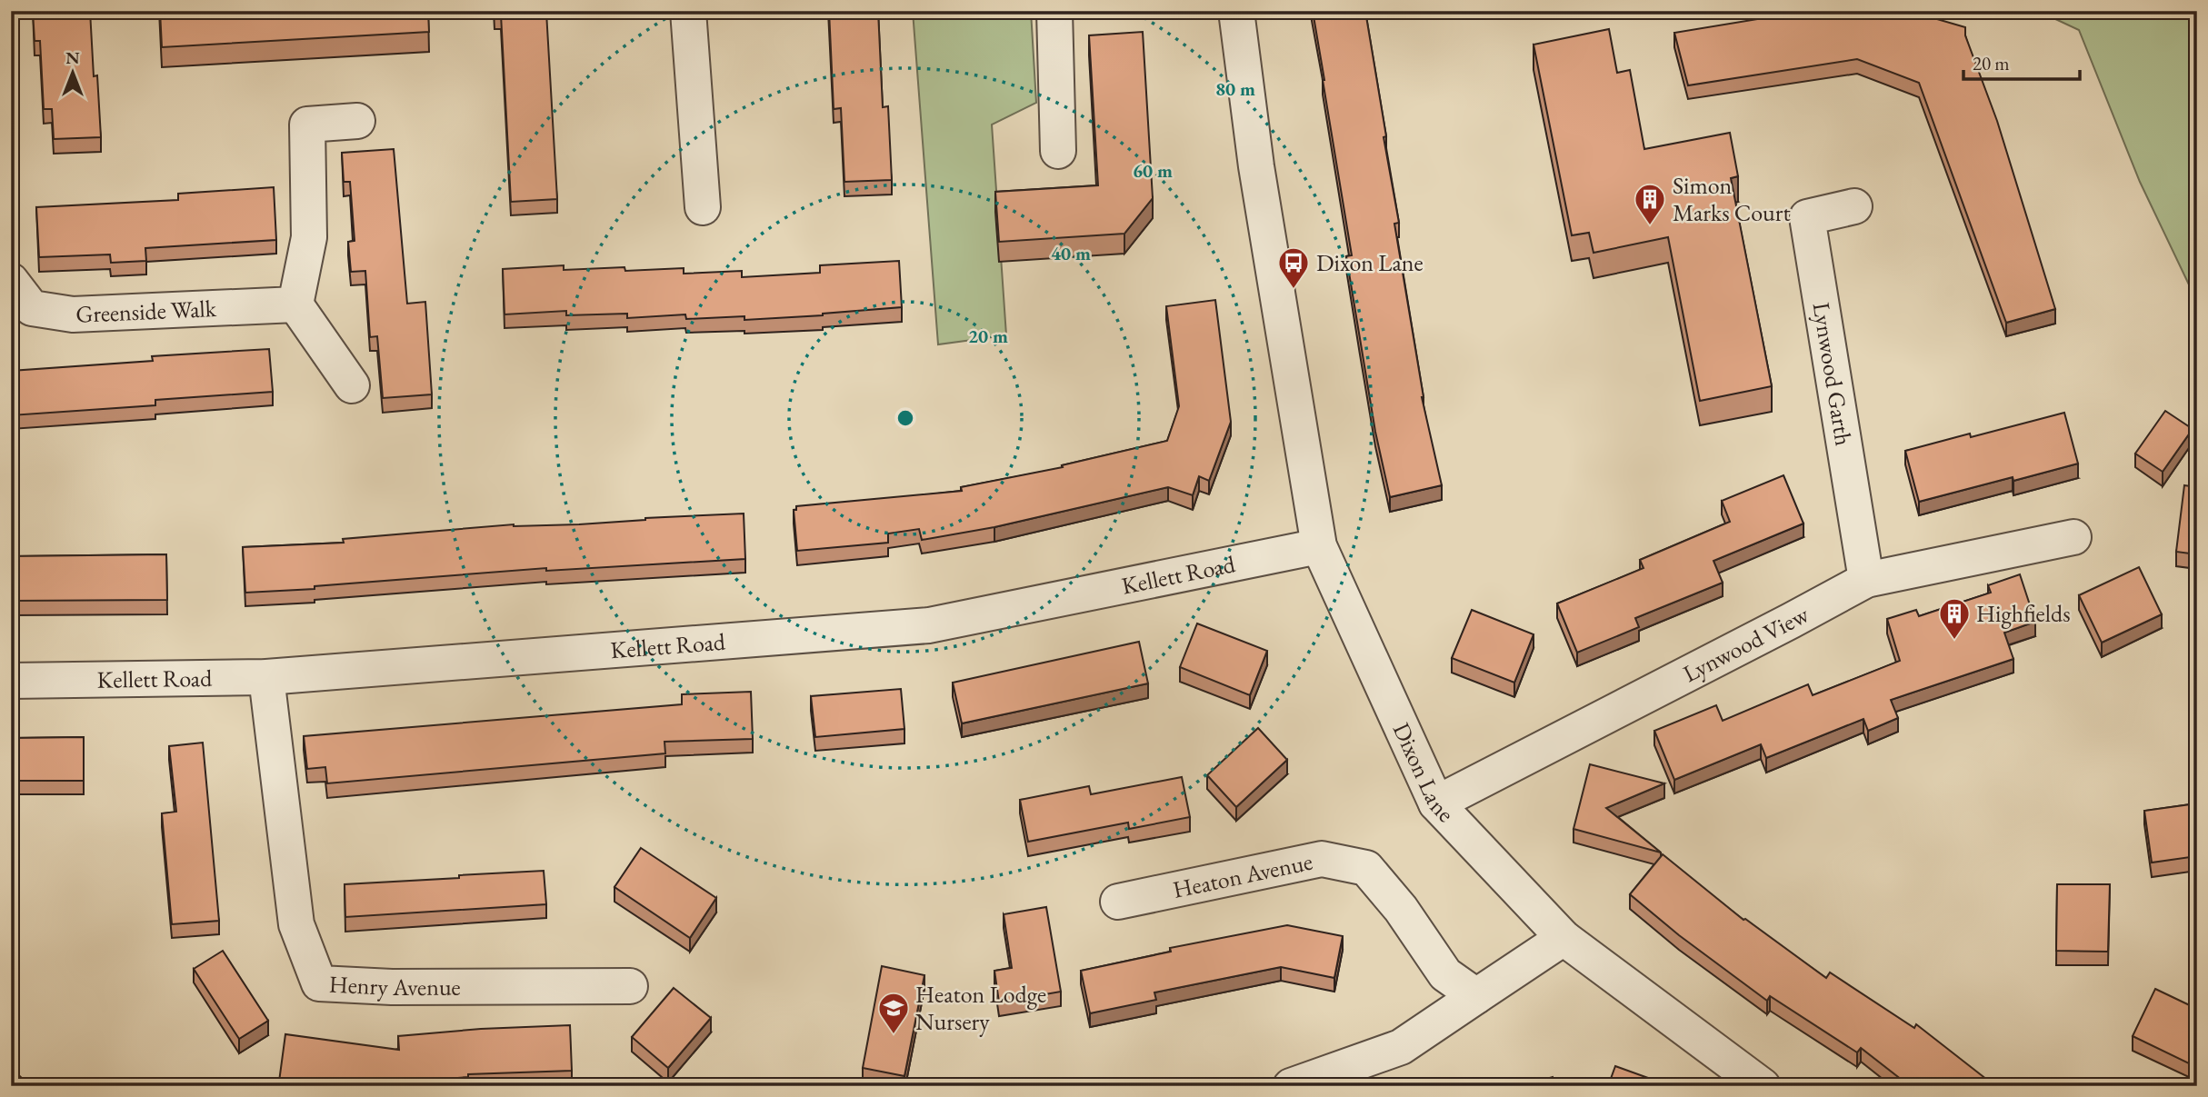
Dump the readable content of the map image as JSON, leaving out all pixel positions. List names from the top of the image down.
{
  "streets": {
    "street": [
      "Greenside Walk",
      "Lynwood Garth",
      "Kellett Road",
      "Lynwood View",
      "Dixon Lane",
      "Heaton Avenue",
      "Henry Avenue"
    ]
  },
  "crossings": [
    ["Lynwood Garth", "Lynwood View"],
    ["Kellett Road", "Dixon Lane"],
    ["Kellett Road", "Henry Avenue"],
    ["Lynwood View", "Dixon Lane"]
  ],
  "places": {
    "building": ["Simon Marks Court", "Highfields"],
    "bus stop": ["Dixon Lane"],
    "school or university": ["Heaton Lodge Nursery"]
  },
  "scale_bar": "20 m",
  "north": "top",
  "rings": [
    "80 m",
    "60 m",
    "40 m",
    "20 m"
  ]
}
